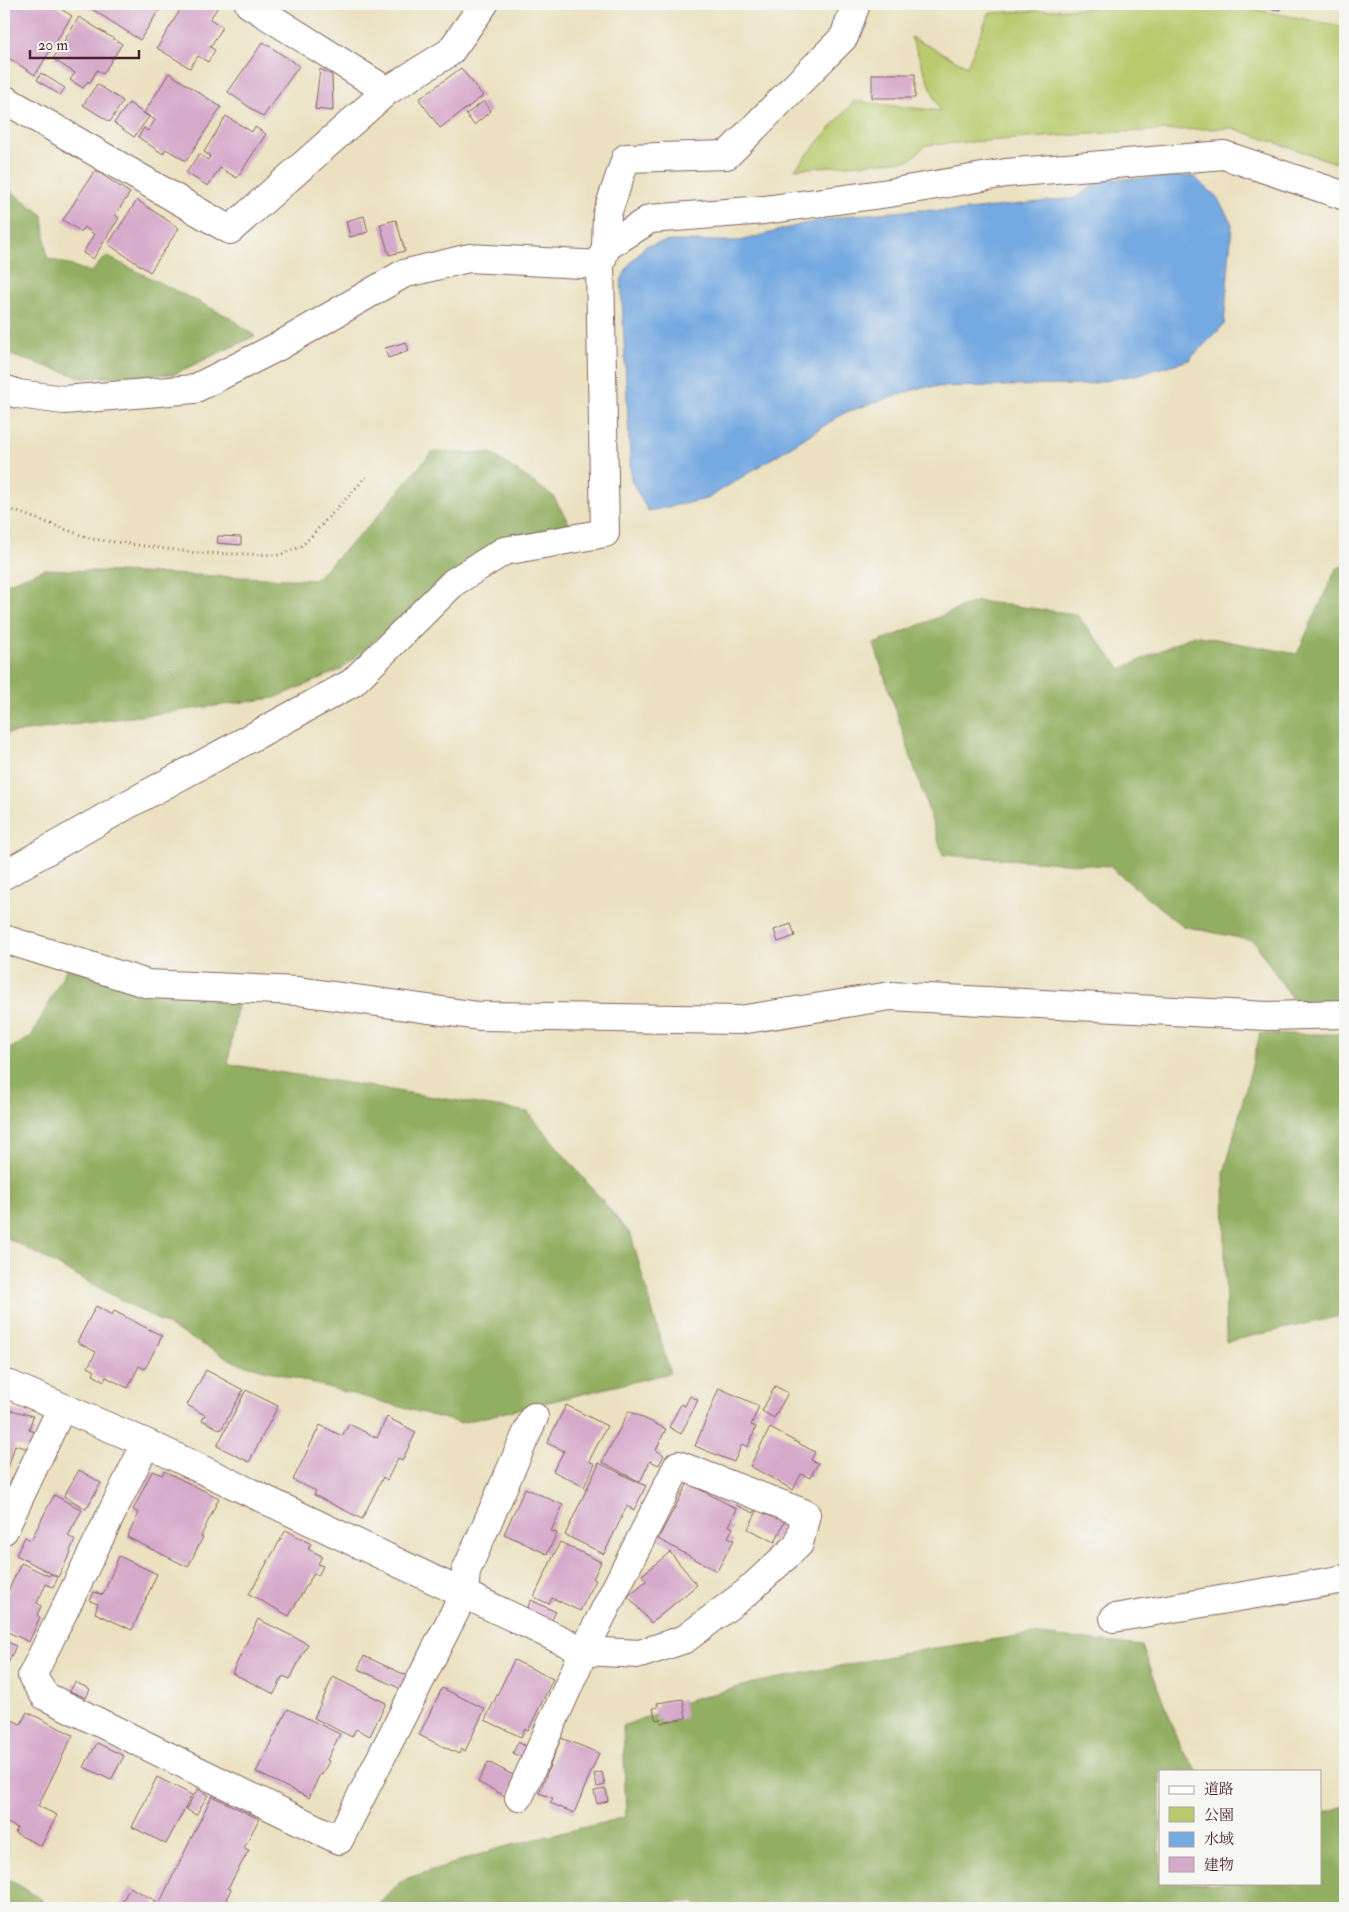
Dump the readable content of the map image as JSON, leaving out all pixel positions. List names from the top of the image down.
{
  "legend": [
    "道路",
    "公園",
    "水域",
    "建物"
  ],
  "scale_bar": "20 m"
}
